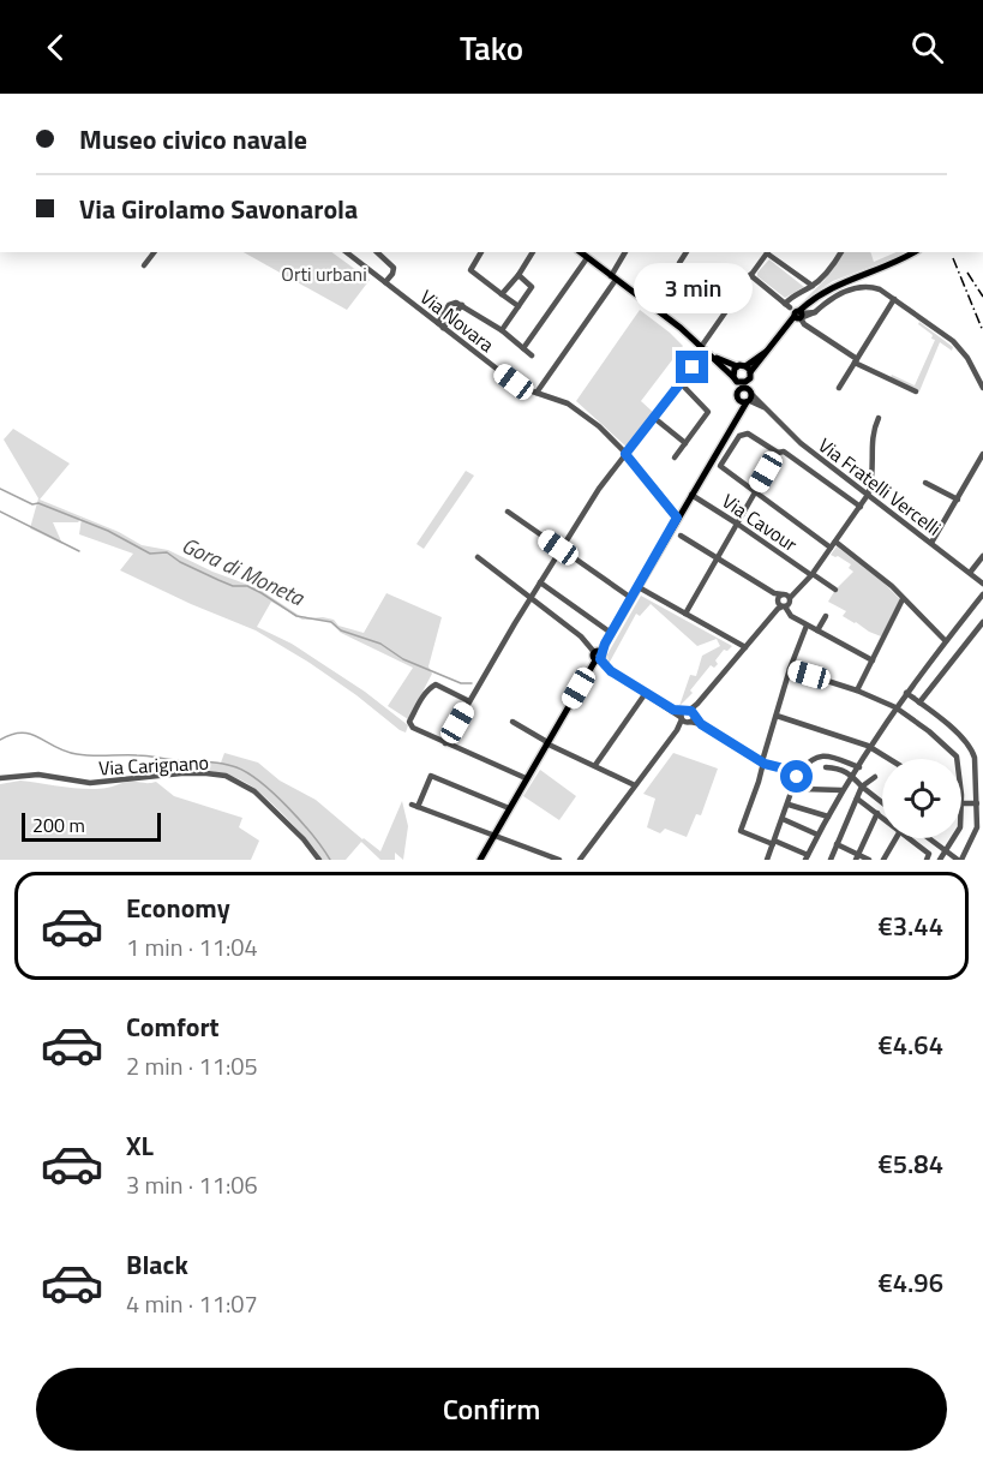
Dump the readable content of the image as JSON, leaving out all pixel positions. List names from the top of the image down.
{
  "streets": {
    "street": [
      "Via Novara",
      "Via Fratelli Vercelli",
      "Via Cavour",
      "Via Carignano"
    ]
  },
  "water": ["Gora di Moneta"],
  "parks": ["Orti urbani"],
  "scale_bar": "200 m",
  "page": {
    "header": "Tako",
    "banner": ["Museo civico navale", "Via Girolamo Savonarola"],
    "bubble": "3 min",
    "scale": "200 m",
    "list": [
      {
        "name": "Economy",
        "note": "1 min · 11:04",
        "value": "€3.44"
      },
      {
        "name": "Comfort",
        "note": "2 min · 11:05",
        "value": "€4.64"
      },
      {
        "name": "XL",
        "note": "3 min · 11:06",
        "value": "€5.84"
      },
      {
        "name": "Black",
        "note": "4 min · 11:07",
        "value": "€4.96"
      }
    ],
    "buttons": "Confirm"
  }
}
